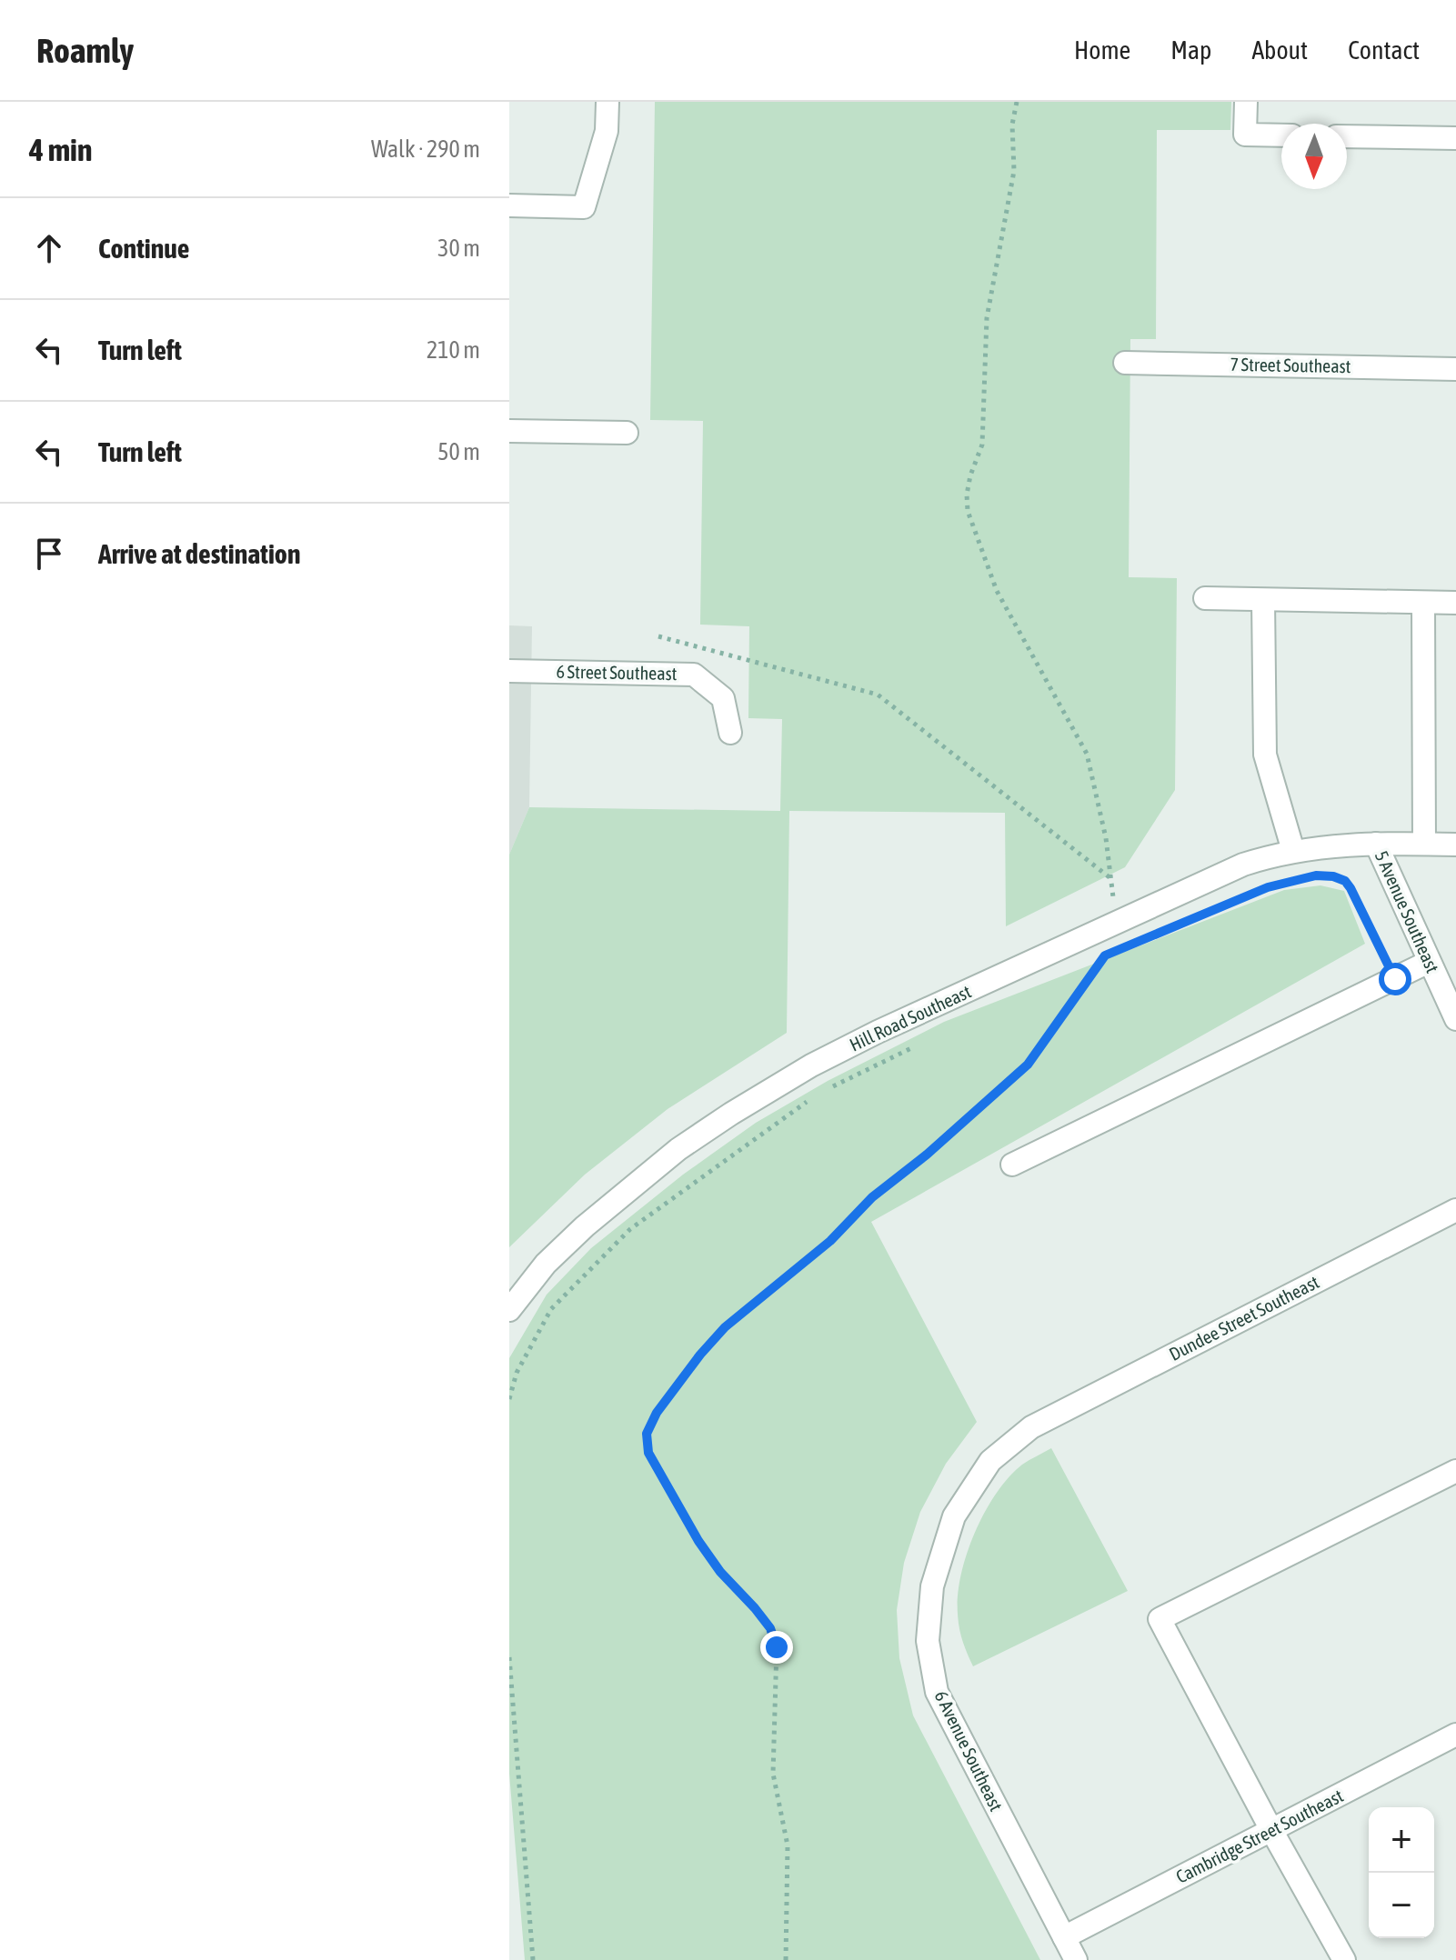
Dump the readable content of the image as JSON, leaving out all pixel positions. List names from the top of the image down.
{
  "streets": {
    "street": [
      "7 Street Southeast",
      "6 Street Southeast",
      "5 Avenue Southeast",
      "Hill Road Southeast",
      "Dundee Street Southeast",
      "6 Avenue Southeast",
      "Cambridge Street Southeast"
    ]
  },
  "crossings": [
    ["5 Avenue Southeast", "Hill Road Southeast"],
    ["Dundee Street Southeast", "6 Avenue Southeast"],
    ["6 Avenue Southeast", "Cambridge Street Southeast"]
  ],
  "north": "bottom",
  "page": {
    "header": "Roamly",
    "nav": [
      "Home",
      "Map",
      "About",
      "Contact"
    ],
    "heading": ["4 min", "Walk · 290 m"],
    "list": [
      ["Continue", "30 m"],
      ["Turn left", "210 m"],
      ["Turn left", "50 m"],
      "Arrive at destination"
    ],
    "map_buttons": ["+", "−"]
  }
}
